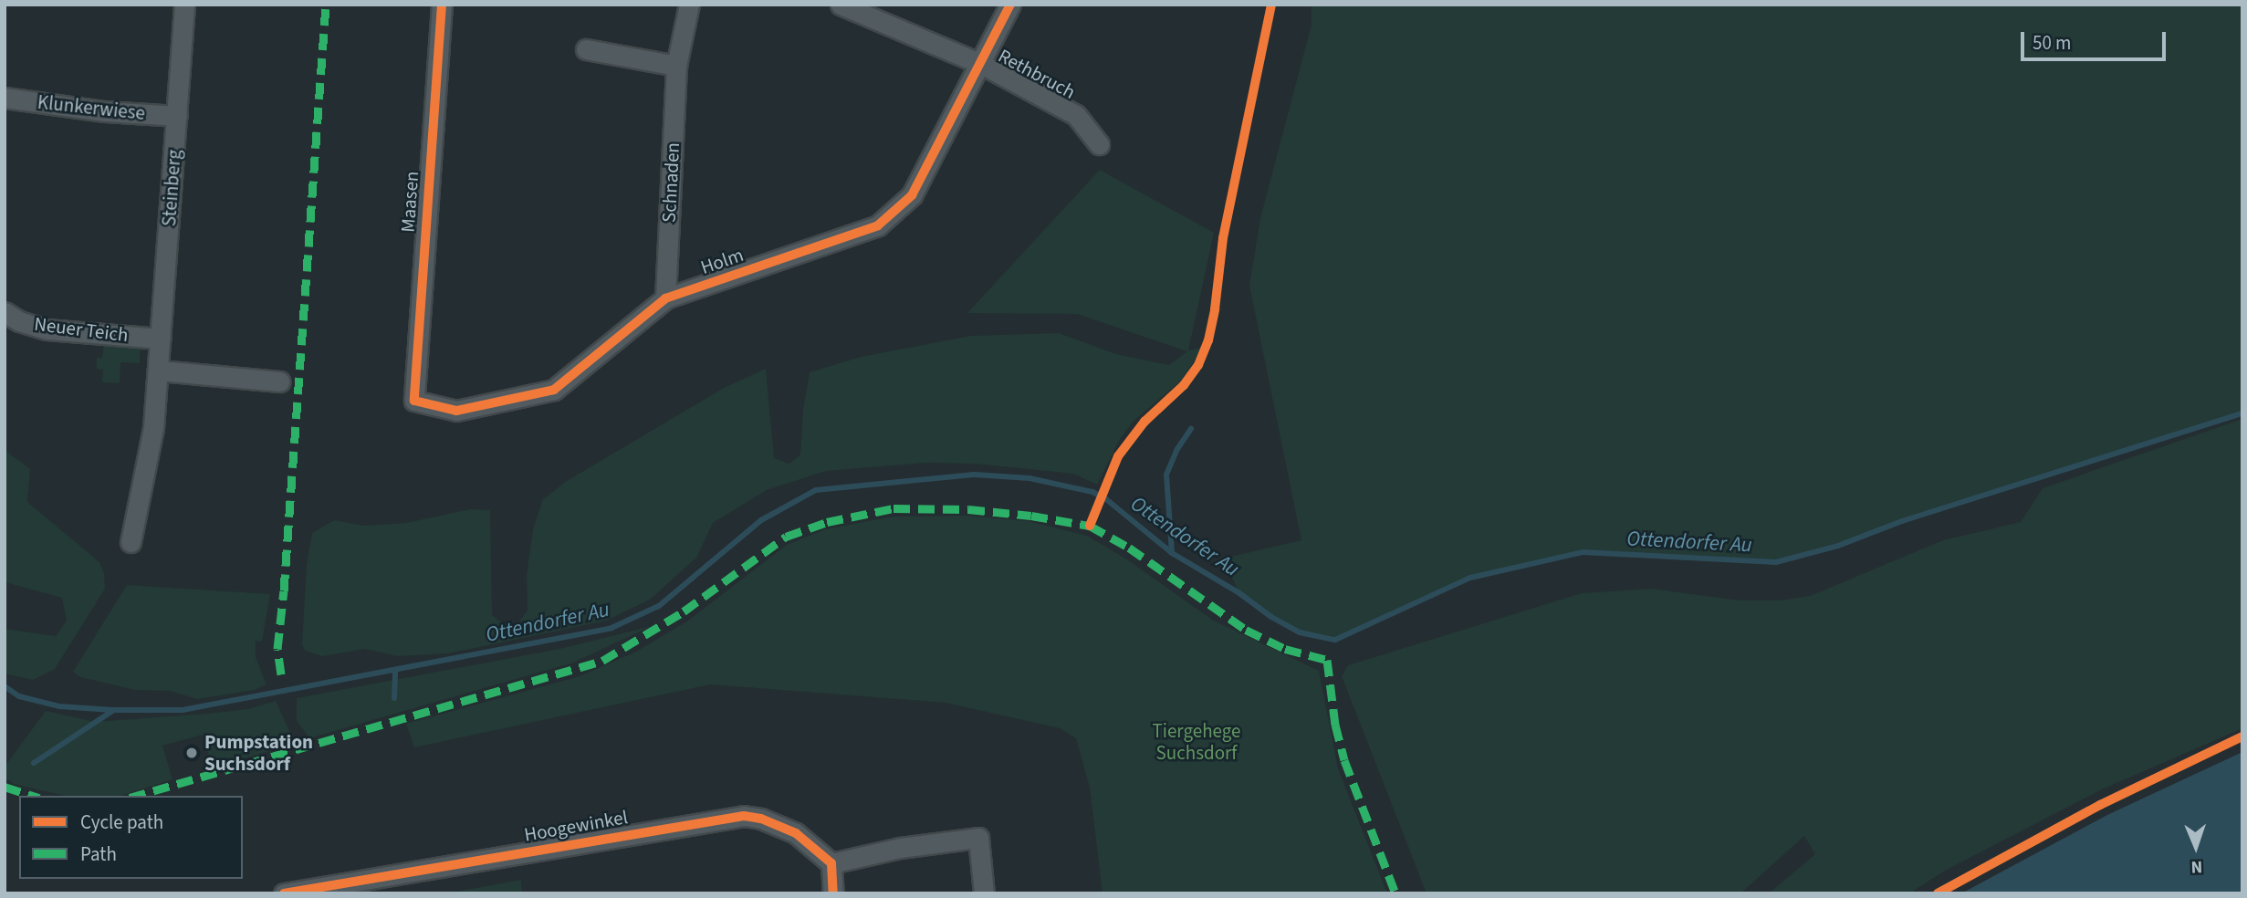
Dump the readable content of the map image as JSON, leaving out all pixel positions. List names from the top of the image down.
{
  "streets": {
    "street": [
      "Rethbruch",
      "Klunkerwiese",
      "Schnaden",
      "Steinberg",
      "Maasen",
      "Holm",
      "Neuer Teich",
      "Hoogewinkel"
    ]
  },
  "crossings": [
    ["Rethbruch", "Holm"],
    ["Klunkerwiese", "Steinberg"],
    ["Schnaden", "Holm"],
    ["Steinberg", "Neuer Teich"],
    ["Maasen", "Holm"]
  ],
  "water": ["Ottendorfer Au"],
  "parks": ["Tiergehege Suchsdorf"],
  "places": ["Pumpstation Suchsdorf"],
  "legend": ["Cycle path", "Path"],
  "scale_bar": "50 m",
  "north": "bottom"
}
